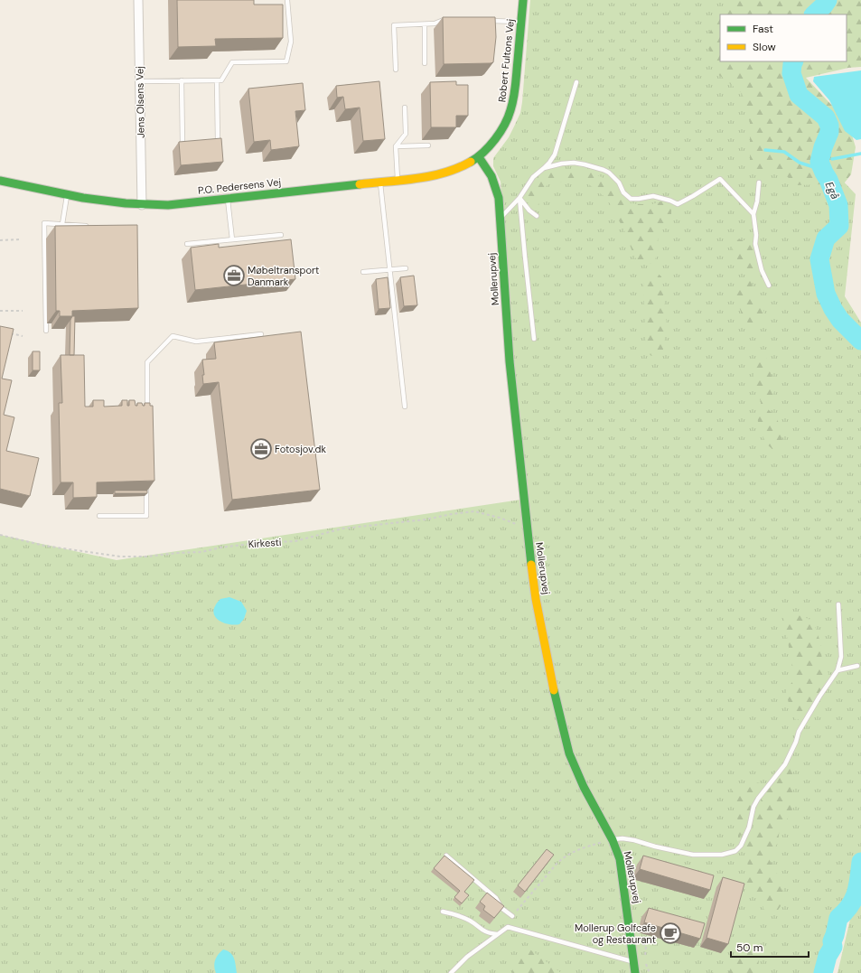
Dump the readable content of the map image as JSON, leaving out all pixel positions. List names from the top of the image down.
{
  "streets": {
    "street": [
      "Robert Fultons Vej",
      "Jens Olsens Vej",
      "P.O. Pedersens Vej",
      "Mollerupvej"
    ],
    "path": ["Kirkesti"]
  },
  "crossings": [
    ["Robert Fultons Vej", "P.O. Pedersens Vej"],
    ["Robert Fultons Vej", "Mollerupvej"],
    ["Jens Olsens Vej", "P.O. Pedersens Vej"],
    ["P.O. Pedersens Vej", "Mollerupvej"],
    ["Mollerupvej", "Kirkesti"]
  ],
  "water": ["Egå"],
  "places": {
    "office": ["Møbeltransport Danmark", "Fotosjov.dk"],
    "cafe": ["Mollerup Golfcafe og Restaurant"]
  },
  "legend": ["Fast", "Slow"],
  "scale_bar": "50 m"
}
